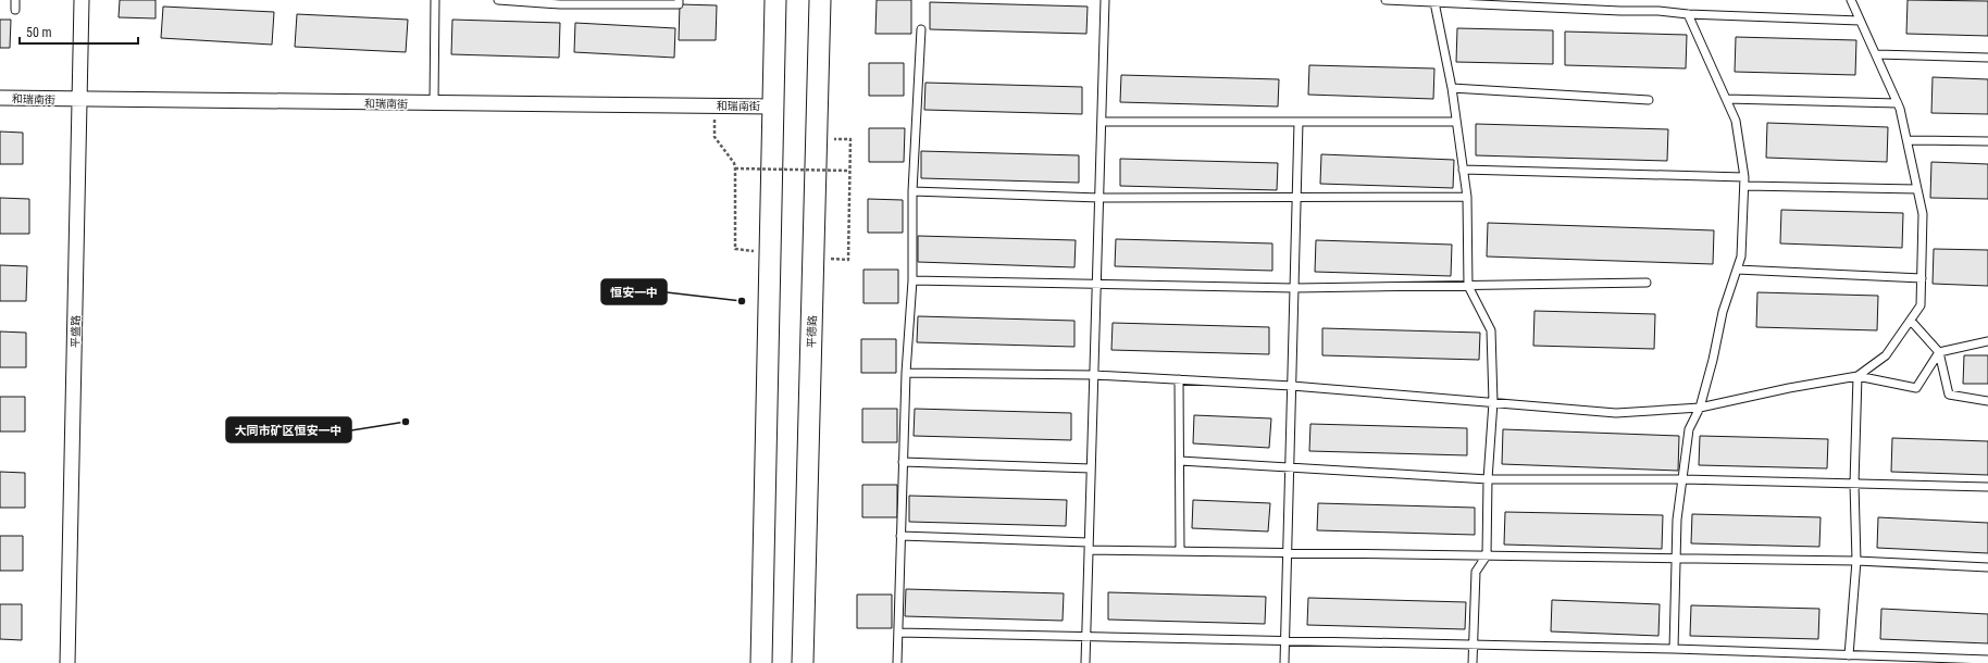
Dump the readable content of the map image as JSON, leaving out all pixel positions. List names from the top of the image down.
{
  "streets": {
    "main road": ["平德路"],
    "street": ["和瑞南街", "平盛路"]
  },
  "crossings": [
    ["和瑞南街", "平盛路"]
  ],
  "places": ["恒安一中", "大同市矿区恒安一中"],
  "scale_bar": "50 m"
}
